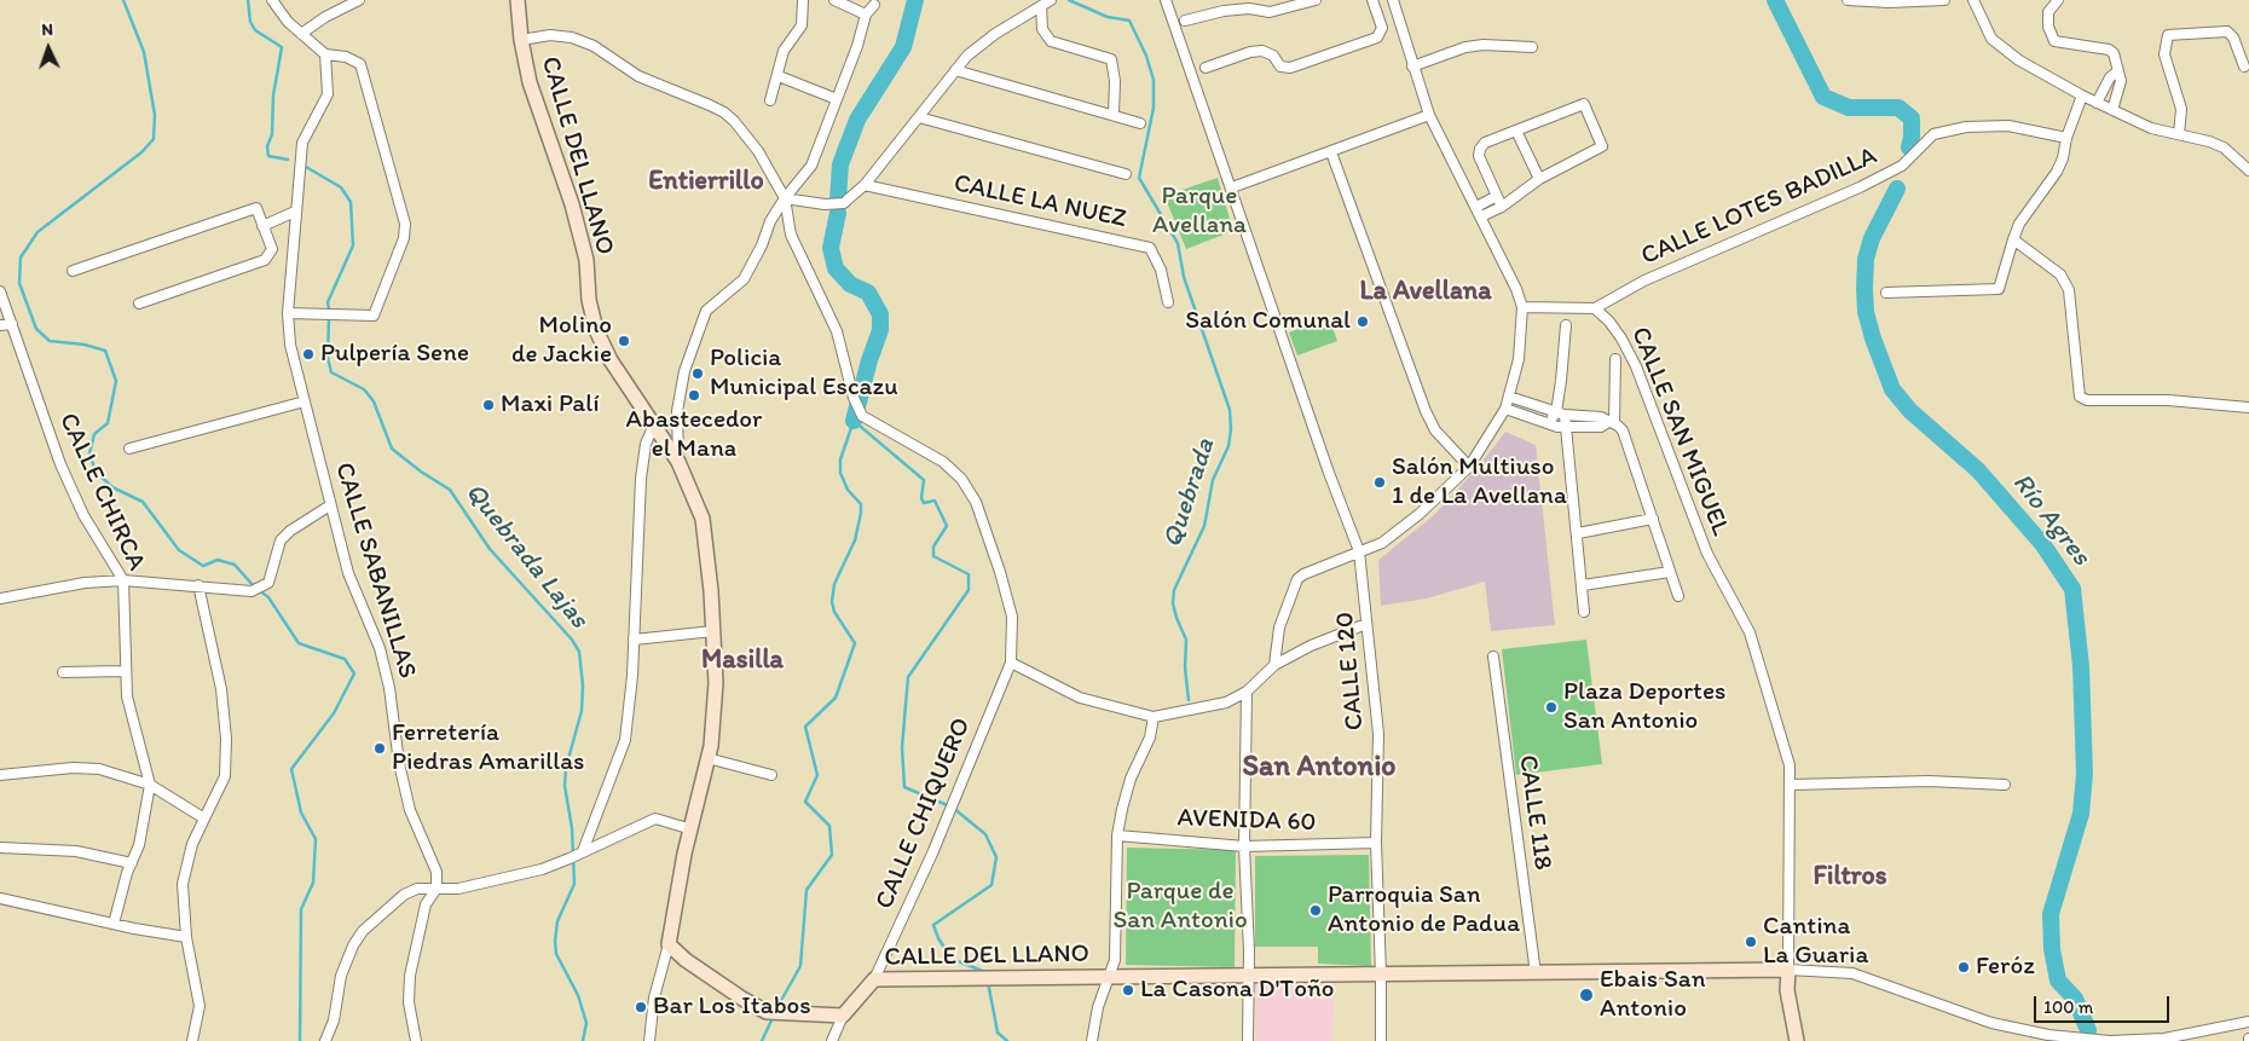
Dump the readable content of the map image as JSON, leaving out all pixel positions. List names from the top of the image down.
{
  "streets": {
    "main road": ["CALLE DEL LLANO"],
    "street": [
      "CALLE LA NUEZ",
      "CALLE LOTES BADILLA",
      "CALLE SAN MIGUEL",
      "CALLE CHIRCA",
      "CALLE SABANILLAS",
      "CALLE 120",
      "CALLE 118",
      "CALLE CHIQUERO",
      "AVENIDA 60"
    ]
  },
  "crossings": [
    ["CALLE DEL LLANO", "CALLE SAN MIGUEL"],
    ["CALLE DEL LLANO", "CALLE 120"],
    ["CALLE DEL LLANO", "CALLE 118"],
    ["CALLE DEL LLANO", "CALLE CHIQUERO"],
    ["CALLE LOTES BADILLA", "CALLE SAN MIGUEL"],
    ["CALLE 120", "AVENIDA 60"]
  ],
  "districts": [
    "Entierrillo",
    "La Avellana",
    "Masilla",
    "San Antonio",
    "Filtros"
  ],
  "water": ["Quebrada", "Río Agres", "Quebrada Lajas"],
  "parks": ["Parque Avellana", "Parque de San Antonio"],
  "places": [
    "Salón Comunal",
    "Molino de Jackie",
    "Pulpería Sene",
    "Policia Municipal Escazu",
    "Abastecedor el Mana",
    "Maxi Palí",
    "Salón Multiuso 1 de La Avellana",
    "Plaza Deportes San Antonio",
    "Ferretería Piedras Amarillas",
    "Parroquia San Antonio de Padua",
    "Cantina La Guaria",
    "Feróz",
    "La Casona D'Toño",
    "Ebais San Antonio",
    "Bar Los Itabos"
  ],
  "scale_bar": "100 m",
  "north": "top"
}
